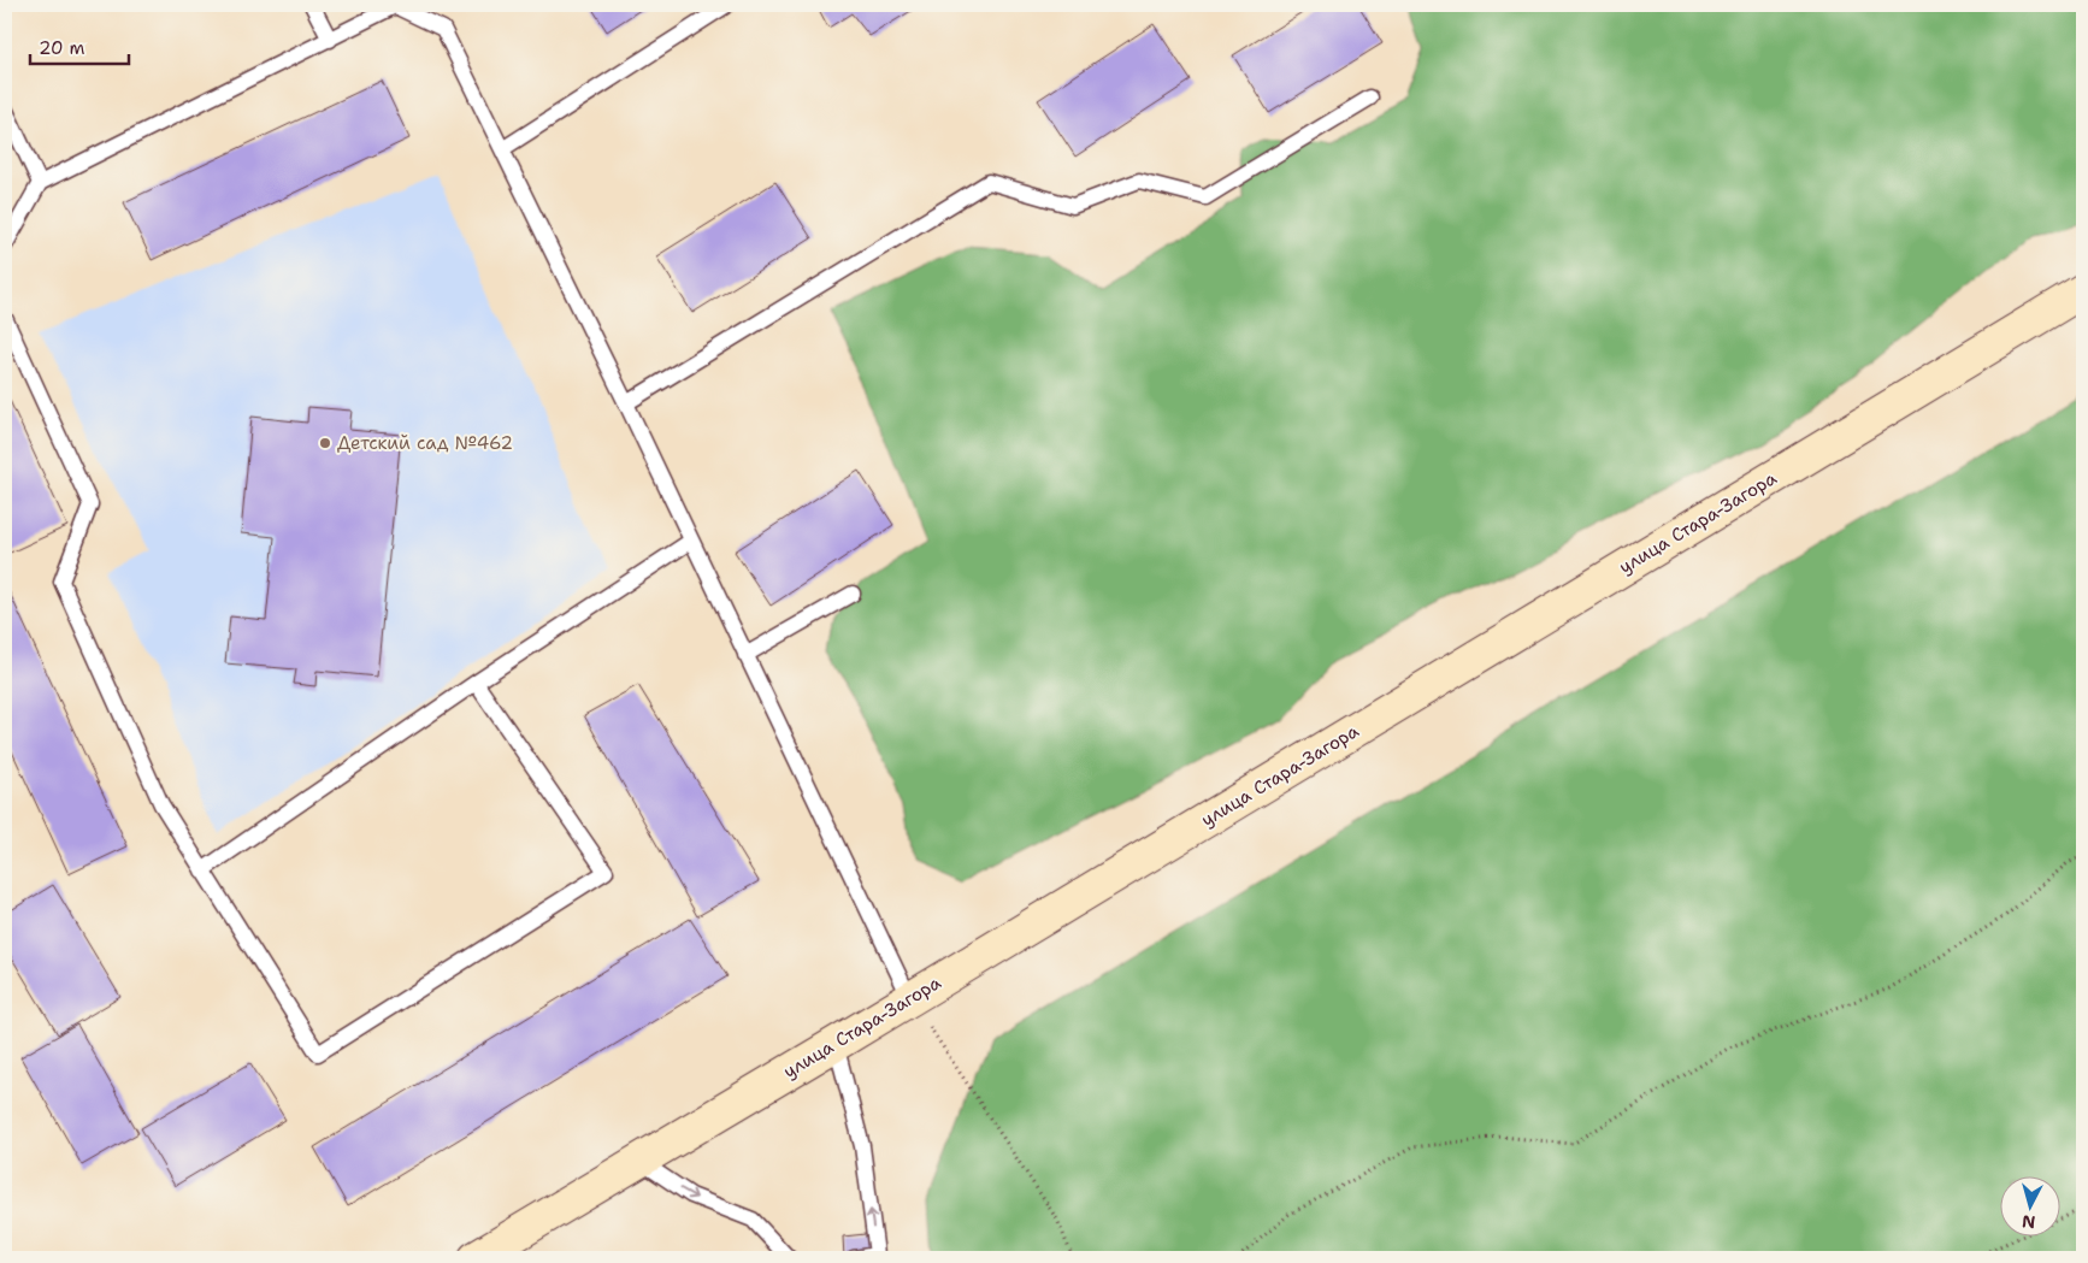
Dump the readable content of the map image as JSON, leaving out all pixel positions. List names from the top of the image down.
{
  "streets": {
    "main road": ["улица Стара-Загора"]
  },
  "places": ["Детский сад №462"],
  "scale_bar": "20 m",
  "north": "bottom"
}
